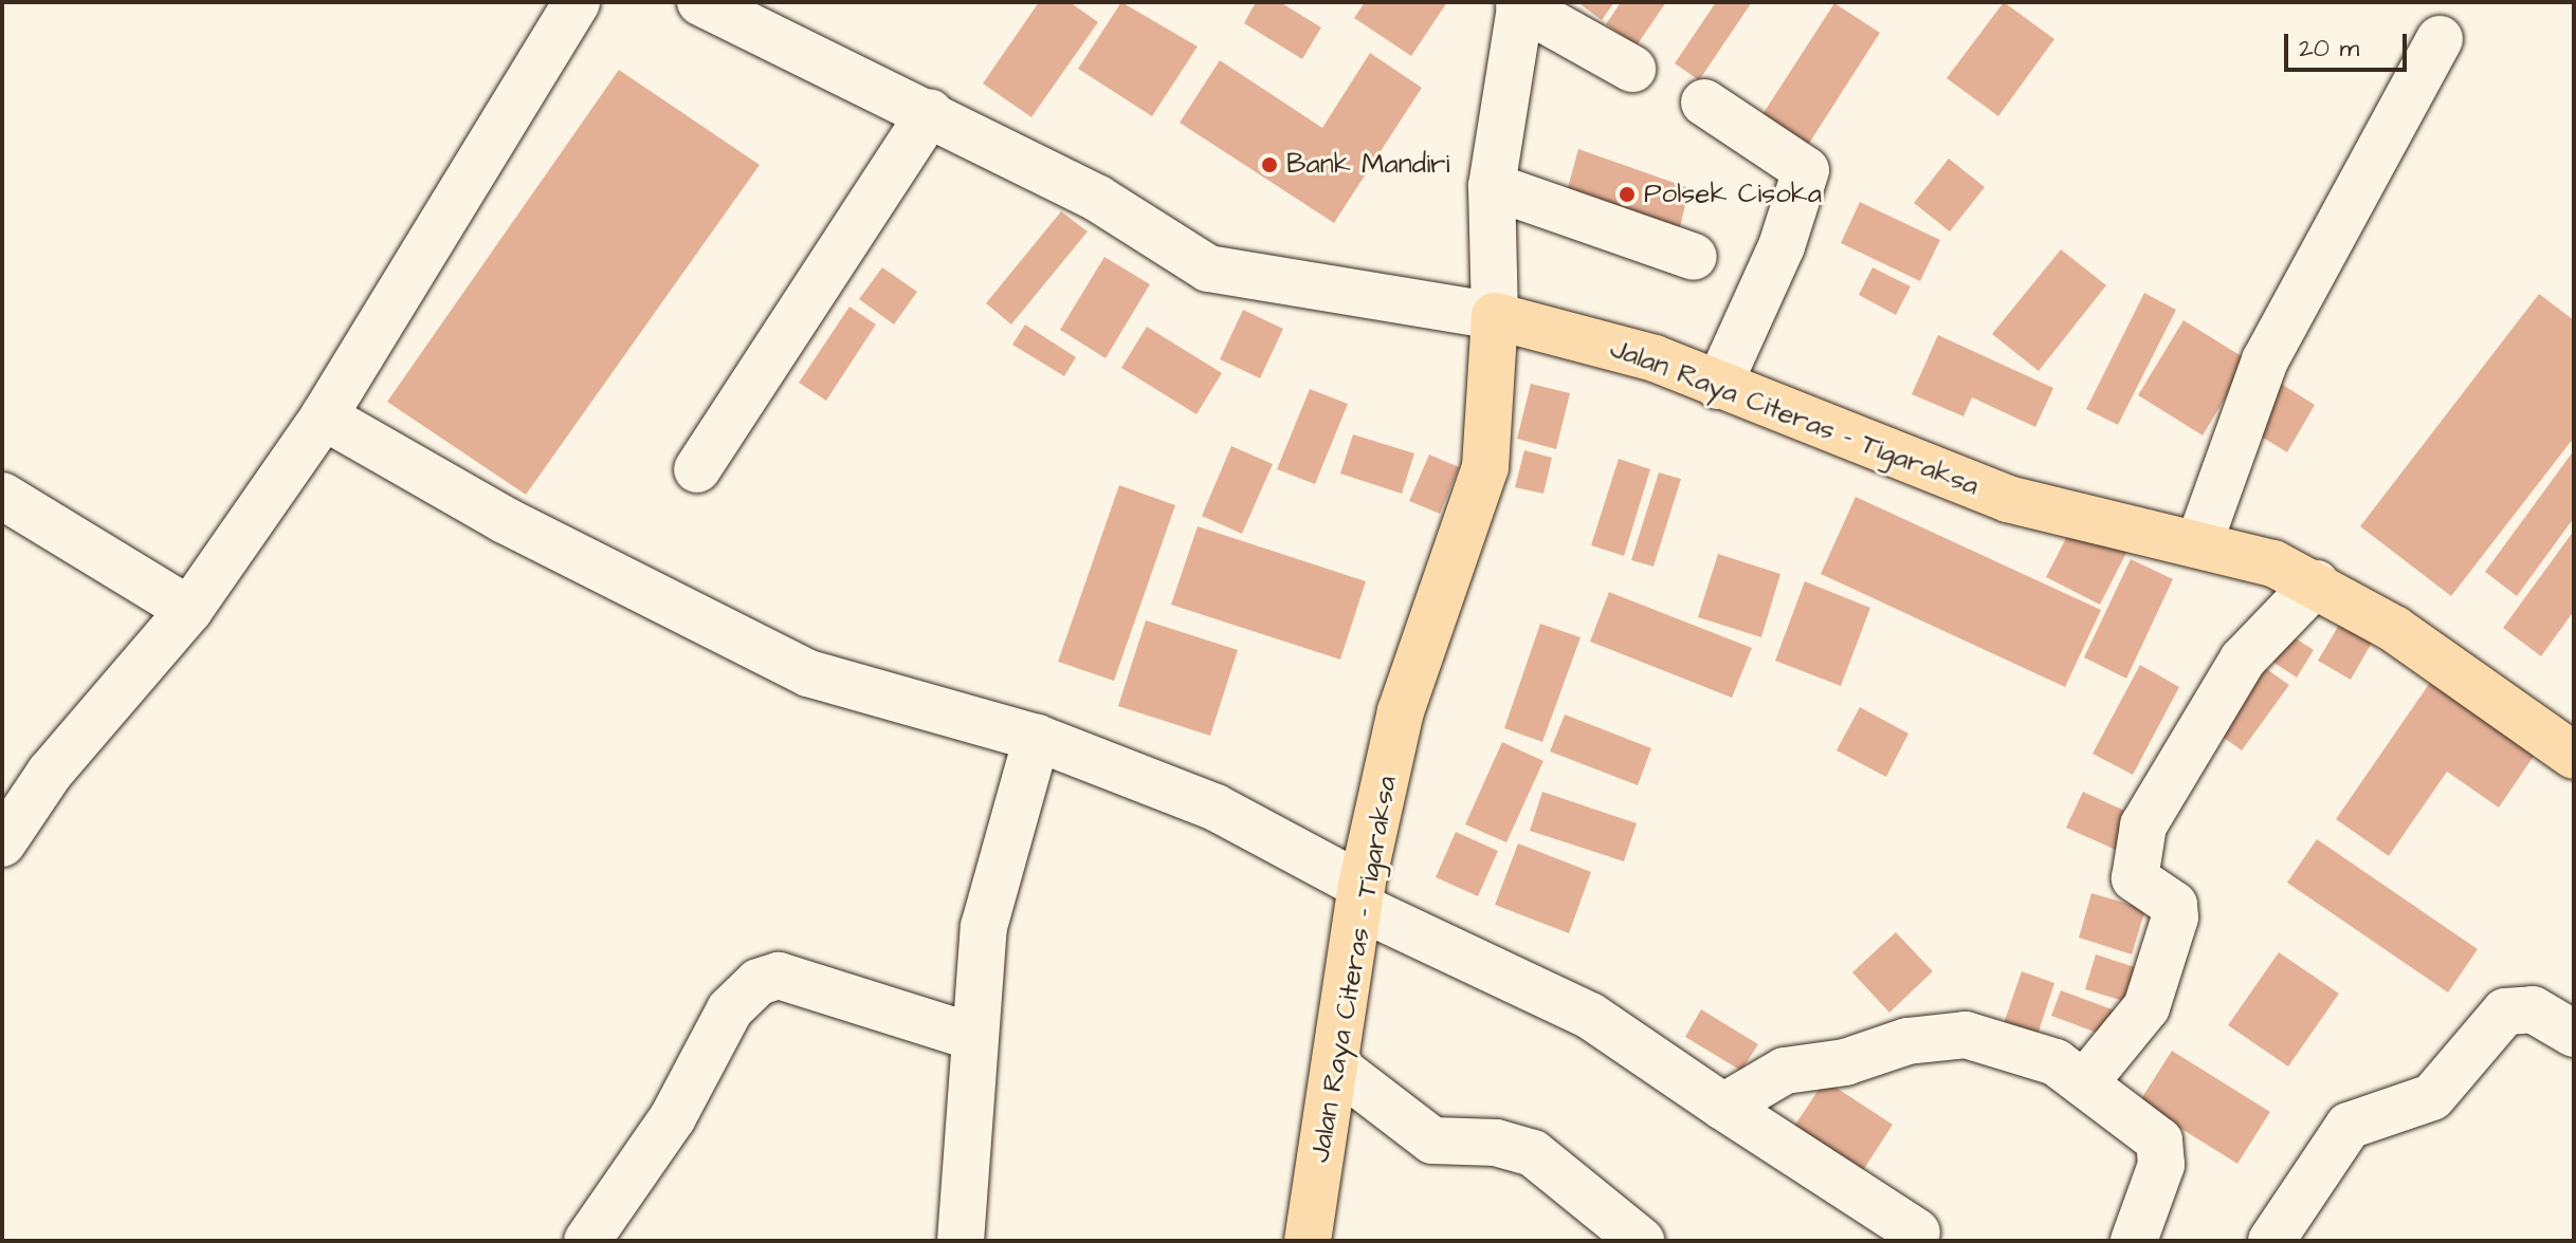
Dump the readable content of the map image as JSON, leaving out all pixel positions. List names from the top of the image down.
{
  "streets": {
    "main road": ["Jalan Raya Citeras - Tigaraksa"]
  },
  "places": ["Bank Mandiri", "Polsek Cisoka"],
  "scale_bar": "20 m"
}
